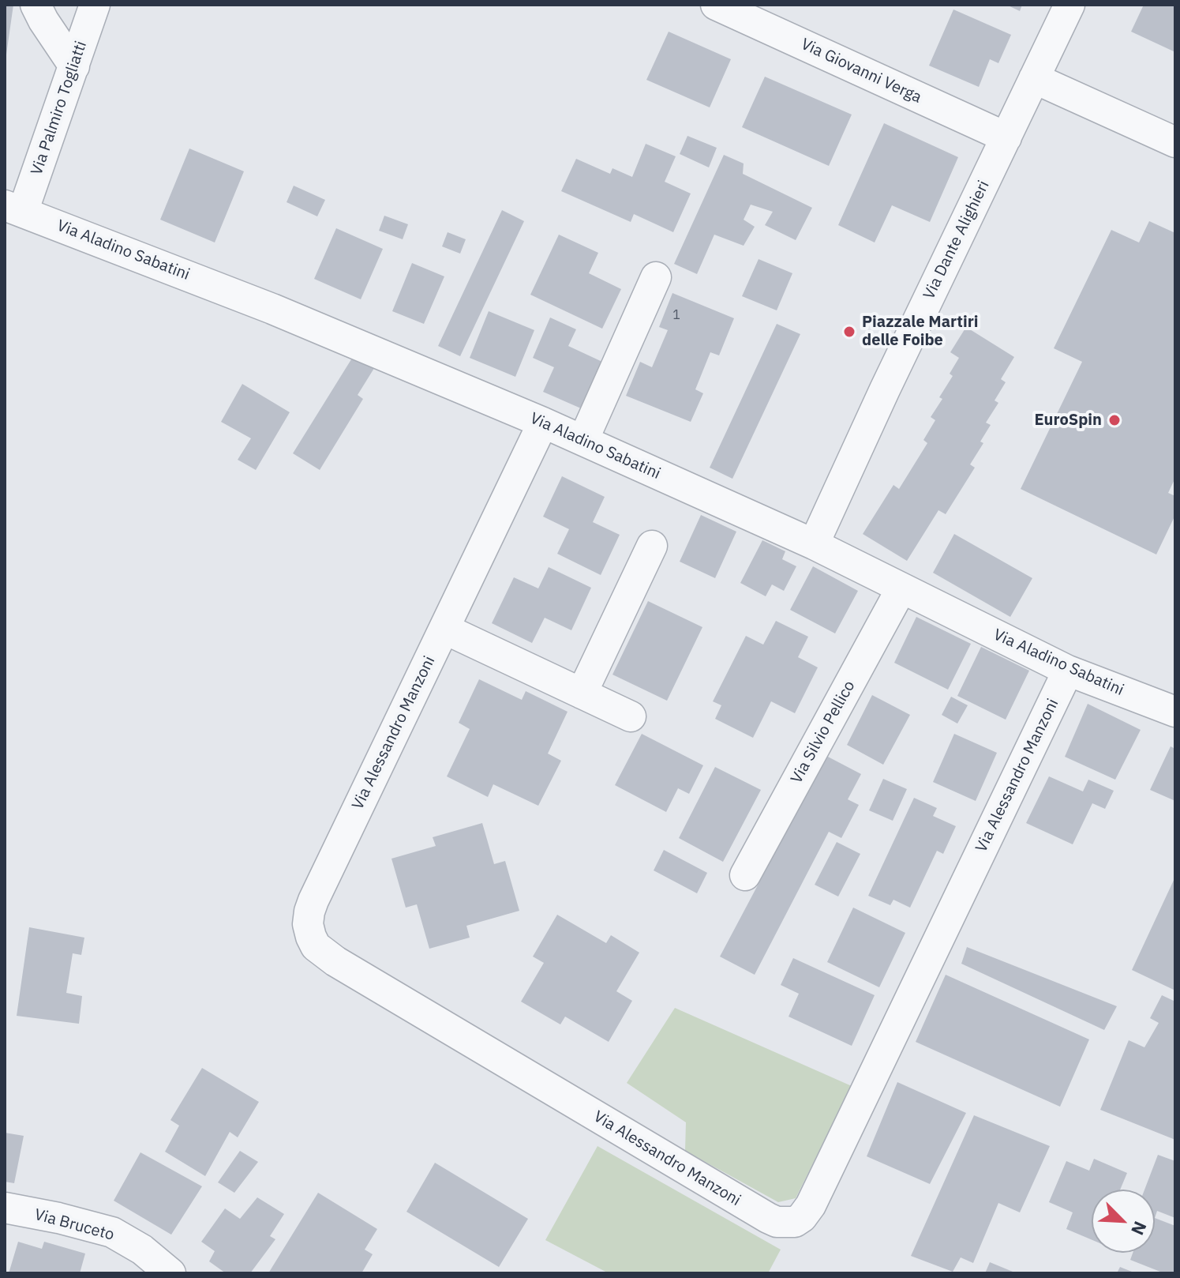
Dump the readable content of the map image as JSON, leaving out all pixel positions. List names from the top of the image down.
{
  "streets": {
    "street": [
      "Via Giovanni Verga",
      "Via Palmiro Togliatti",
      "Via Dante Alighieri",
      "Via Aladino Sabatini",
      "Via Silvio Pellico",
      "Via Alessandro Manzoni",
      "Via Bruceto"
    ]
  },
  "crossings": [
    ["Via Giovanni Verga", "Via Dante Alighieri"],
    ["Via Palmiro Togliatti", "Via Aladino Sabatini"],
    ["Via Dante Alighieri", "Via Aladino Sabatini"],
    ["Via Aladino Sabatini", "Via Silvio Pellico"],
    ["Via Aladino Sabatini", "Via Alessandro Manzoni"]
  ],
  "places": ["Piazzale Martiri delle Foibe", "EuroSpin"],
  "house_numbers": ["1"],
  "north": "bottom right"
}
